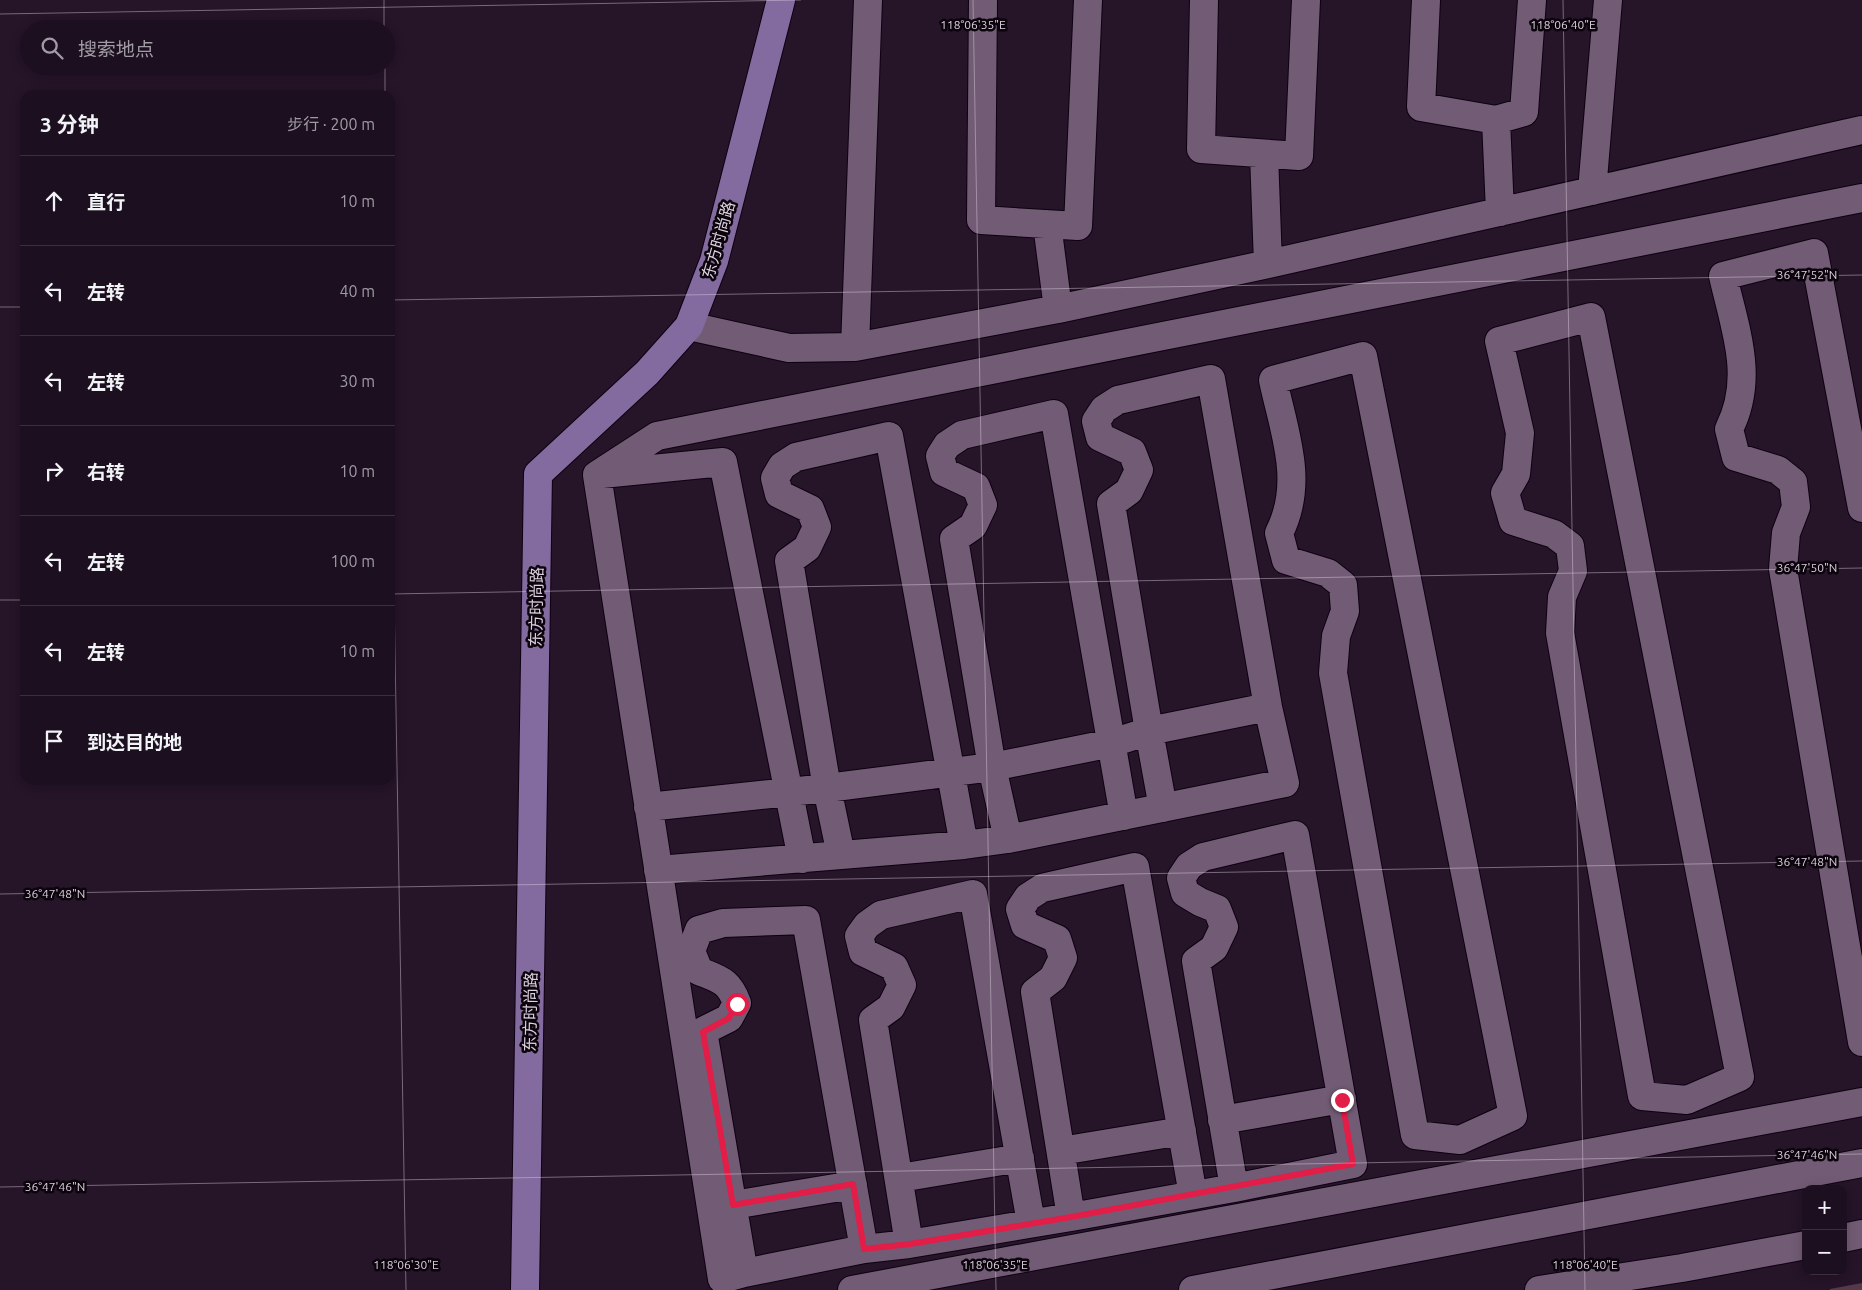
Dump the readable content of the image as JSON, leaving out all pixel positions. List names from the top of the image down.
{
  "streets": {
    "main road": ["东方时尚路"]
  },
  "page": {
    "search": "搜索地点",
    "heading": ["3 分钟", "步行 · 200 m"],
    "list": [
      ["直行", "10 m"],
      ["左转", "40 m"],
      ["左转", "30 m"],
      ["右转", "10 m"],
      ["左转", "100 m"],
      ["左转", "10 m"],
      "到达目的地"
    ],
    "map_buttons": ["+", "−"]
  },
  "coordinates": [
    "118°06'35\"E",
    "118°06'40\"E",
    "36°47'52\"N",
    "36°47'50\"N",
    "36°47'48\"N",
    "36°47'46\"N",
    "118°06'30\"E"
  ]
}
